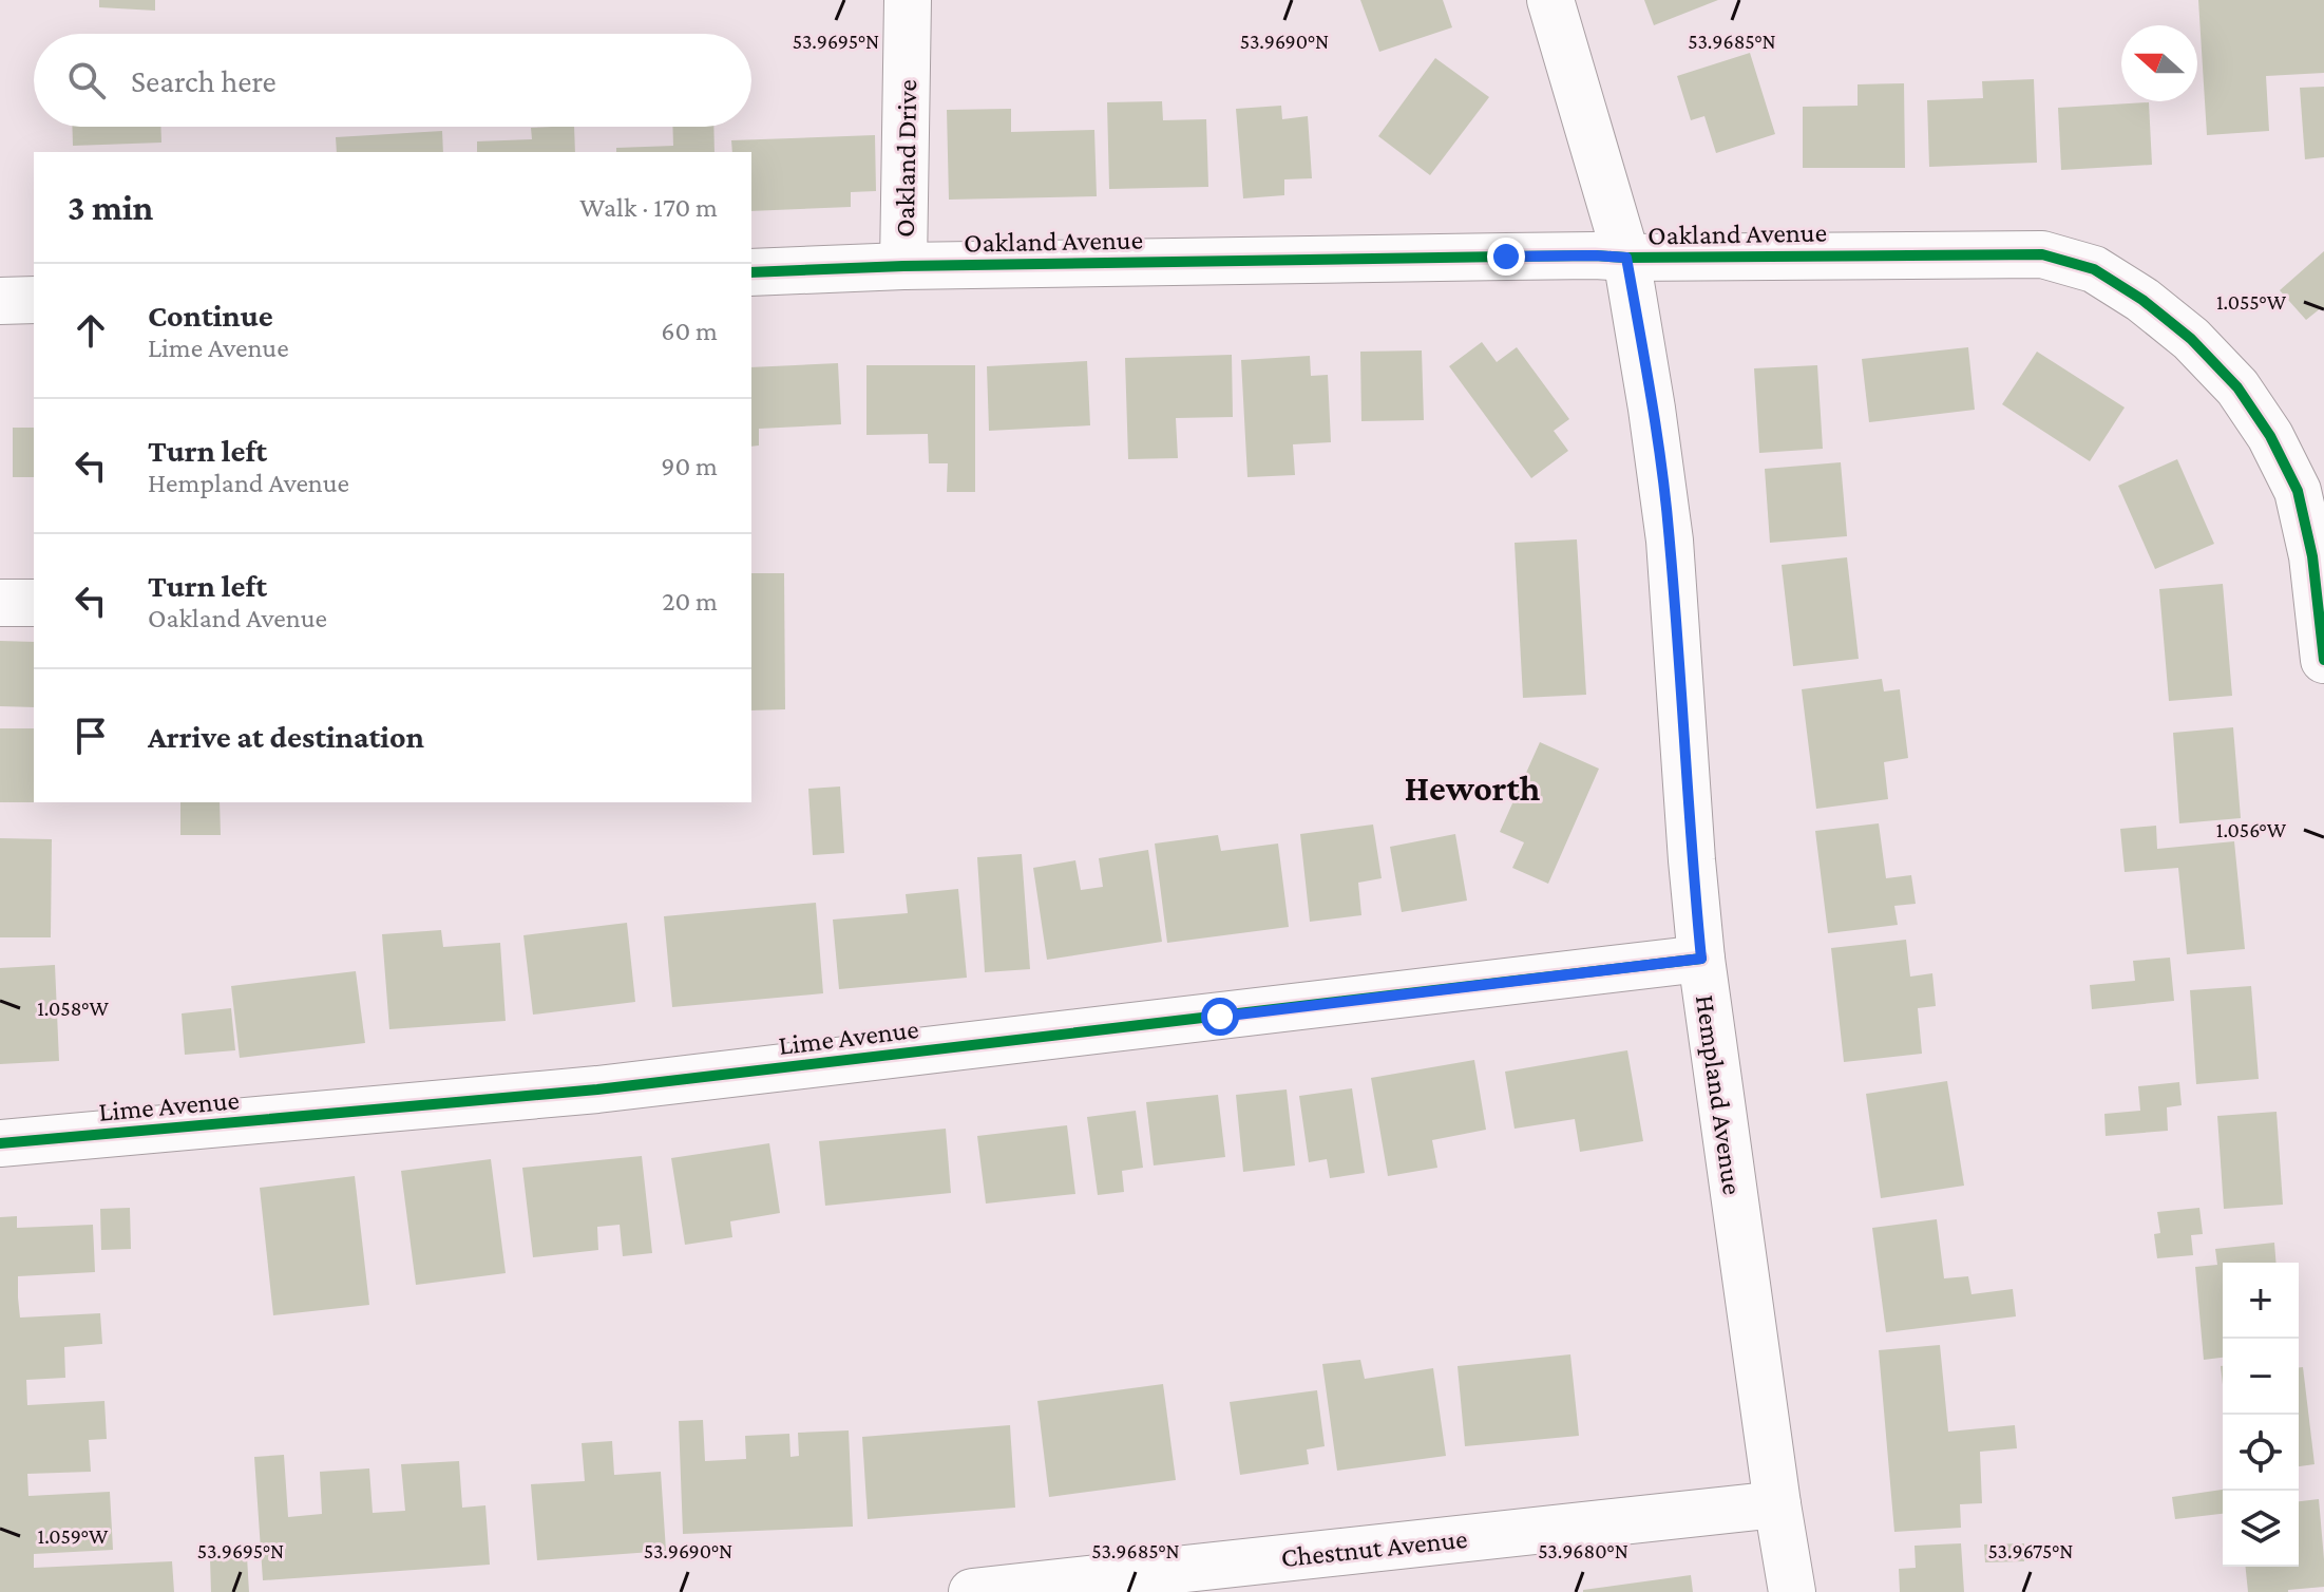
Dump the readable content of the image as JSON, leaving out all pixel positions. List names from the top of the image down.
{
  "streets": {
    "street": [
      "Oakland Drive",
      "Oakland Avenue",
      "Lime Avenue",
      "Hempland Avenue",
      "Chestnut Avenue"
    ]
  },
  "crossings": [
    ["Oakland Drive", "Oakland Avenue"],
    ["Oakland Avenue", "Hempland Avenue"],
    ["Lime Avenue", "Hempland Avenue"],
    ["Hempland Avenue", "Chestnut Avenue"]
  ],
  "districts": ["Heworth"],
  "north": "left",
  "page": {
    "search": "Search here",
    "heading": ["3 min", "Walk · 170 m"],
    "list": [
      ["Continue", "Lime Avenue", "60 m"],
      ["Turn left", "Hempland Avenue", "90 m"],
      ["Turn left", "Oakland Avenue", "20 m"],
      "Arrive at destination"
    ],
    "map_buttons": ["+", "−"]
  },
  "coordinates": [
    "53.9695°N",
    "53.9690°N",
    "53.9685°N",
    "1.055°W",
    "1.056°W",
    "1.058°W",
    "1.059°W",
    "53.9680°N",
    "53.9675°N"
  ]
}
